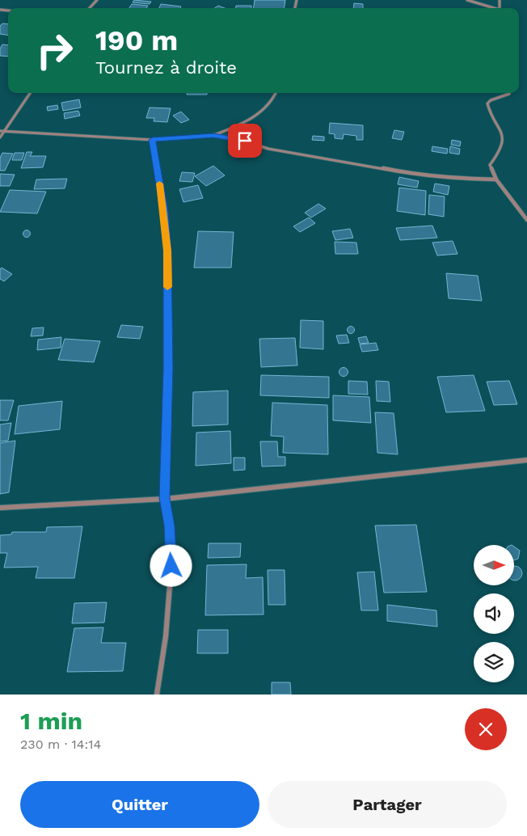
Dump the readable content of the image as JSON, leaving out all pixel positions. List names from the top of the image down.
{
  "north": "right",
  "page": {
    "turn": ["190 m", "Tournez à droite"],
    "heading": ["1 min", "230 m · 14:14"],
    "buttons": ["Quitter", "Partager"]
  }
}
